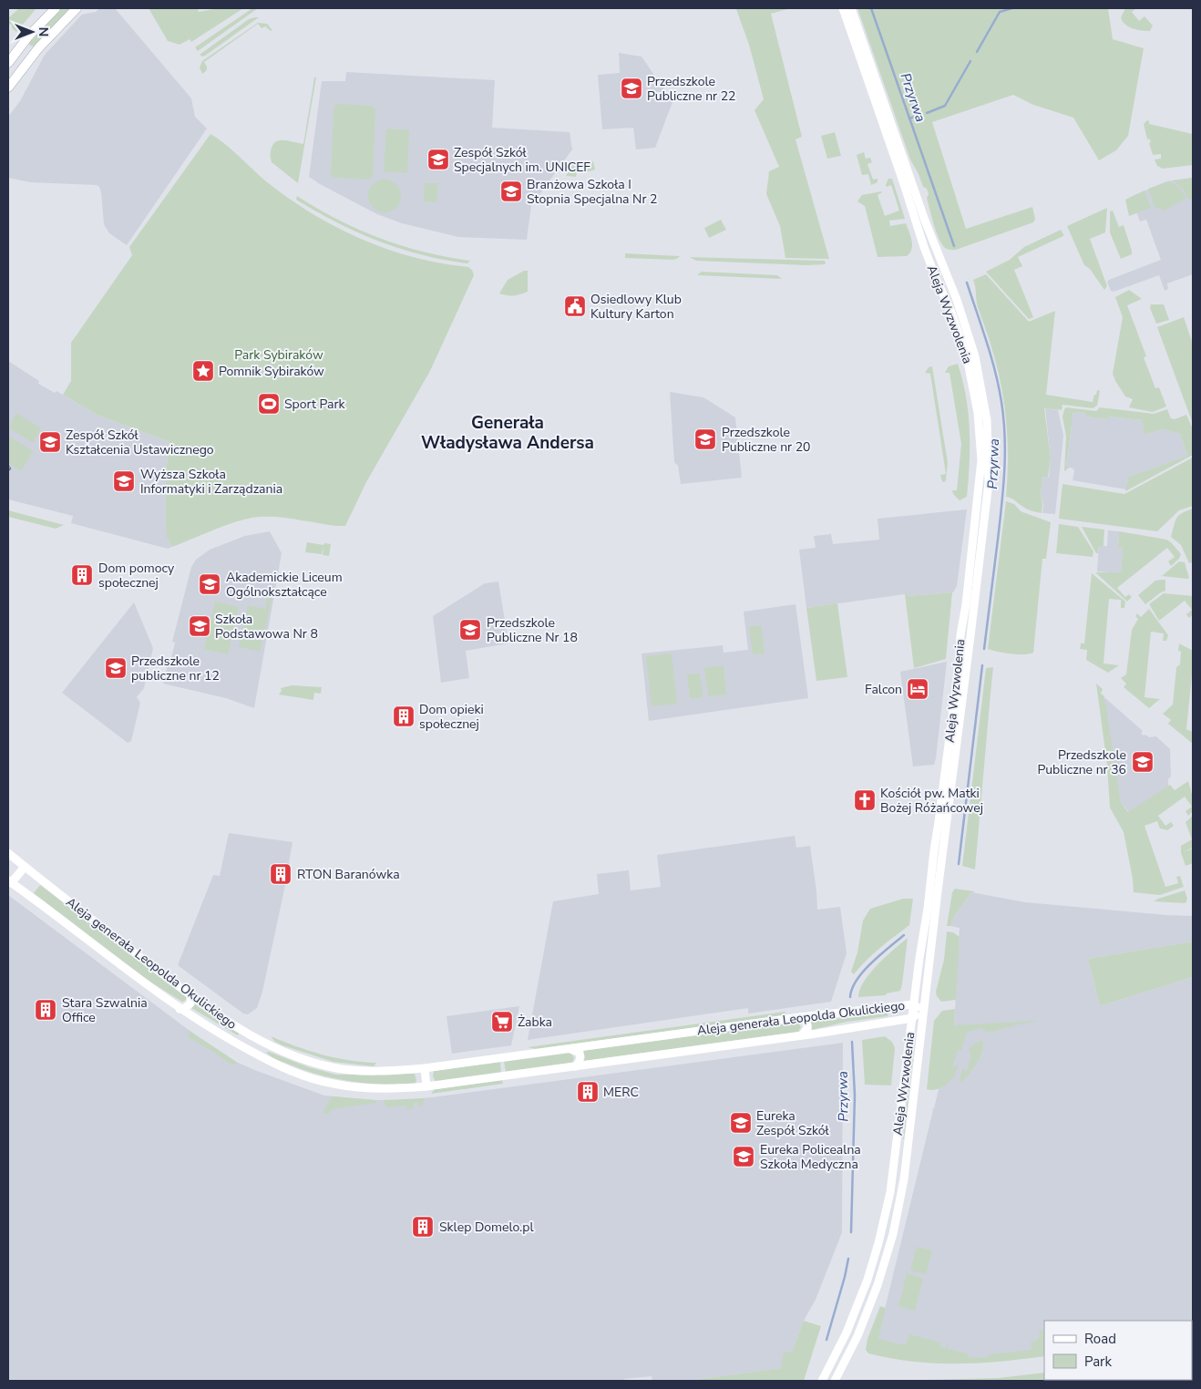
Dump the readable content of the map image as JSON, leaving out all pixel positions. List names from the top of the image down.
{
  "streets": {
    "main road": ["Aleja Wyzwolenia", "Aleja generała Leopolda Okulickiego"]
  },
  "crossings": [
    ["Aleja Wyzwolenia", "Aleja generała Leopolda Okulickiego"]
  ],
  "districts": ["Generała Władysława Andersa"],
  "water": ["Przyrwa"],
  "parks": ["Park Sybiraków"],
  "places": {
    "school or university": [
      "Przedszkole Publiczne nr 22",
      "Zespół Szkół Specjalnych im. UNICEF",
      "Branżowa Szkoła I Stopnia Specjalna Nr 2",
      "Przedszkole Publiczne nr 20",
      "Zespół Szkół Kształcenia Ustawicznego",
      "Wyższa Szkoła Informatyki i Zarządzania",
      "Akademickie Liceum Ogólnokształcące",
      "Szkoła Podstawowa Nr 8",
      "Przedszkole Publiczne Nr 18",
      "Przedszkole publiczne nr 12",
      "Przedszkole Publiczne nr 36",
      "Eureka Zespół Szkół",
      "Eureka Policealna Szkoła Medyczna"
    ],
    "public building": ["Osiedlowy Klub Kultury Karton"],
    "place": ["Pomnik Sybiraków"],
    "sports": ["Sport Park"],
    "building": [
      "Dom pomocy społecznej",
      "Dom opieki społecznej",
      "RTON Baranówka",
      "Stara Szwalnia Office",
      "MERC",
      "Sklep Domelo.pl"
    ],
    "hotel": ["Falcon"],
    "church": ["Kościół pw. Matki Bożej Różańcowej"],
    "supermarket": ["Żabka"]
  },
  "legend": ["Road", "Park"],
  "north": "right"
}
